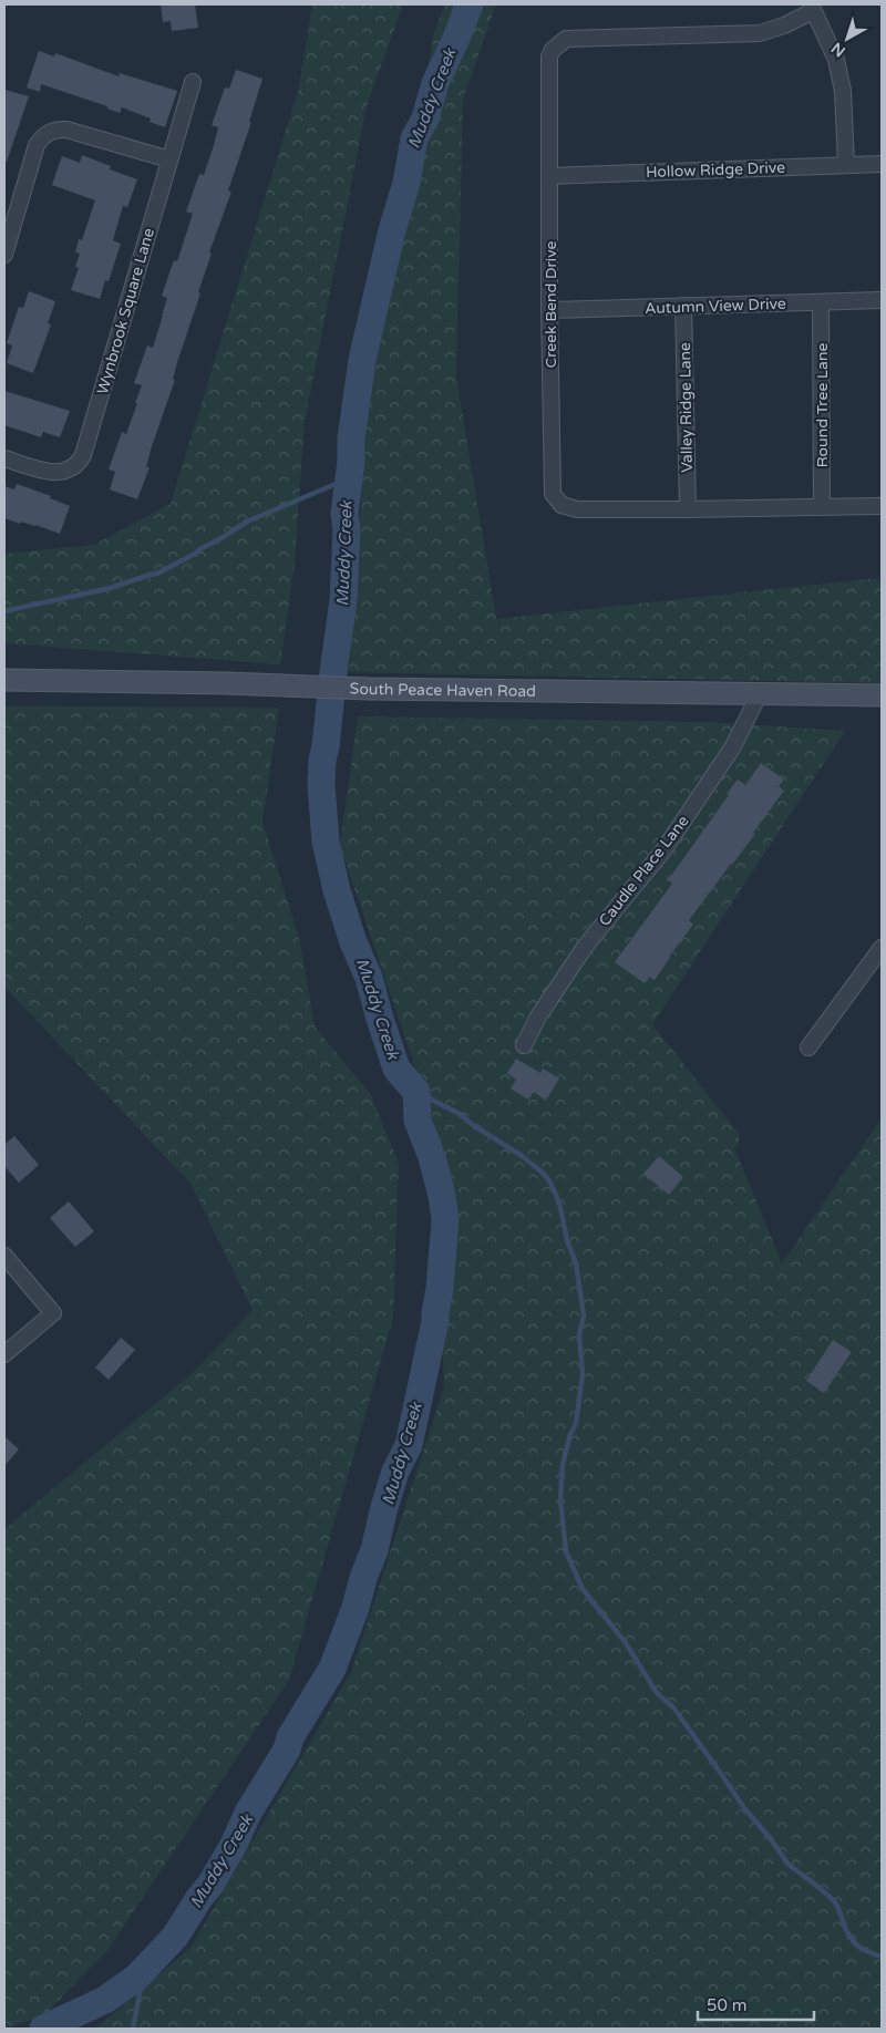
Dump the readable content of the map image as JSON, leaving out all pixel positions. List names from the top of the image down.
{
  "streets": {
    "main road": ["South Peace Haven Road"],
    "street": [
      "Hollow Ridge Drive",
      "Creek Bend Drive",
      "Autumn View Drive",
      "Wynbrook Square Lane",
      "Round Tree Lane",
      "Valley Ridge Lane",
      "Caudle Place Lane"
    ]
  },
  "crossings": [
    ["Hollow Ridge Drive", "Creek Bend Drive"],
    ["Creek Bend Drive", "Autumn View Drive"],
    ["Creek Bend Drive", "Round Tree Lane"],
    ["Creek Bend Drive", "Valley Ridge Lane"],
    ["Autumn View Drive", "Round Tree Lane"],
    ["Autumn View Drive", "Valley Ridge Lane"],
    ["South Peace Haven Road", "Caudle Place Lane"]
  ],
  "water": ["Muddy Creek"],
  "scale_bar": "50 m",
  "north": "bottom left"
}
